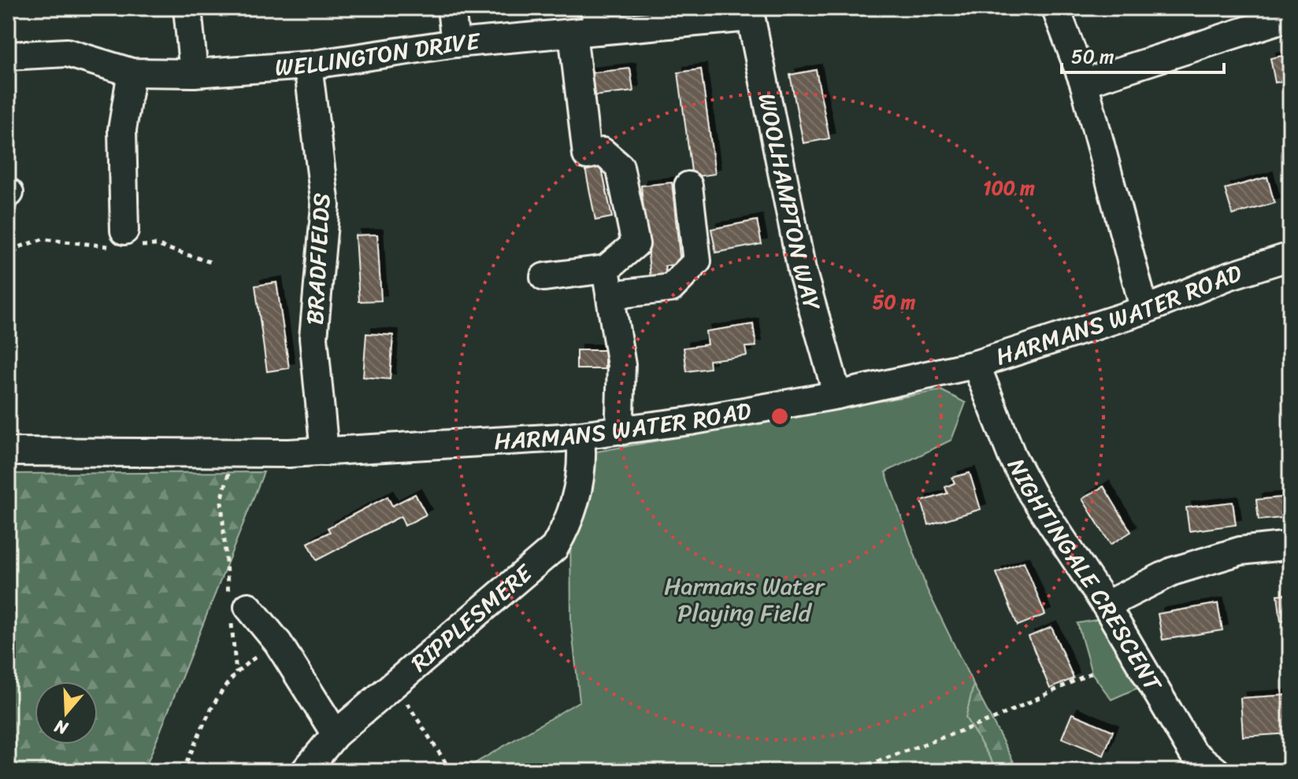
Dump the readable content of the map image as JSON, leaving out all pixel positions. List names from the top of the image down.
{
  "streets": {
    "street": [
      "WELLINGTON DRIVE",
      "WOOLHAMPTON WAY",
      "BRADFIELDS",
      "HARMANS WATER ROAD",
      "NIGHTINGALE CRESCENT",
      "RIPPLESMERE"
    ]
  },
  "crossings": [
    ["WELLINGTON DRIVE", "WOOLHAMPTON WAY"],
    ["WELLINGTON DRIVE", "BRADFIELDS"],
    ["WOOLHAMPTON WAY", "HARMANS WATER ROAD"],
    ["BRADFIELDS", "HARMANS WATER ROAD"],
    ["HARMANS WATER ROAD", "NIGHTINGALE CRESCENT"],
    ["HARMANS WATER ROAD", "RIPPLESMERE"]
  ],
  "parks": ["Harmans Water Playing Field"],
  "scale_bar": "50 m",
  "north": "bottom",
  "rings": ["100 m", "50 m"]
}
